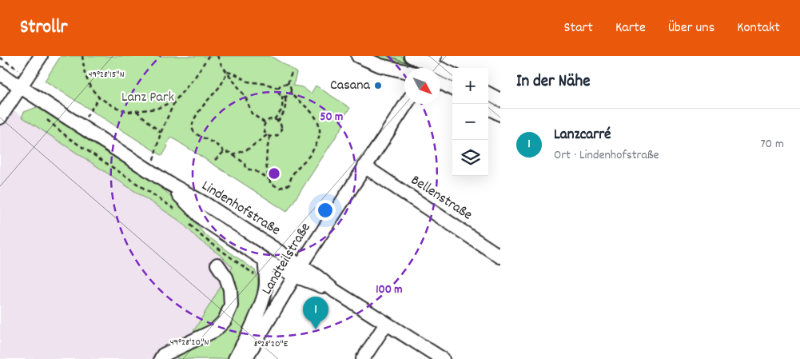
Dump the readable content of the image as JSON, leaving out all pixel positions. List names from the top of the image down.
{
  "streets": {
    "street": ["Bellenstraße", "Lindenhofstraße", "Landteilstraße"]
  },
  "crossings": [
    ["Bellenstraße", "Landteilstraße"],
    ["Lindenhofstraße", "Landteilstraße"]
  ],
  "parks": ["Lanz Park"],
  "places": ["Casana"],
  "north": "bottom right",
  "page": {
    "header": "Strollr",
    "nav": [
      "Start",
      "Karte",
      "Über uns",
      "Kontakt"
    ],
    "heading": "In der Nähe",
    "map_buttons": ["+", "−"],
    "list": [
      {
        "mark": "1",
        "name": "Lanzcarré",
        "note": "Ort · Lindenhofstraße",
        "value": "70 m"
      }
    ],
    "pins": "1"
  },
  "coordinates": ["49°28'15\"N", "49°28'20\"N", "8°28'20\"E"],
  "rings": ["50 m", "100 m"]
}
